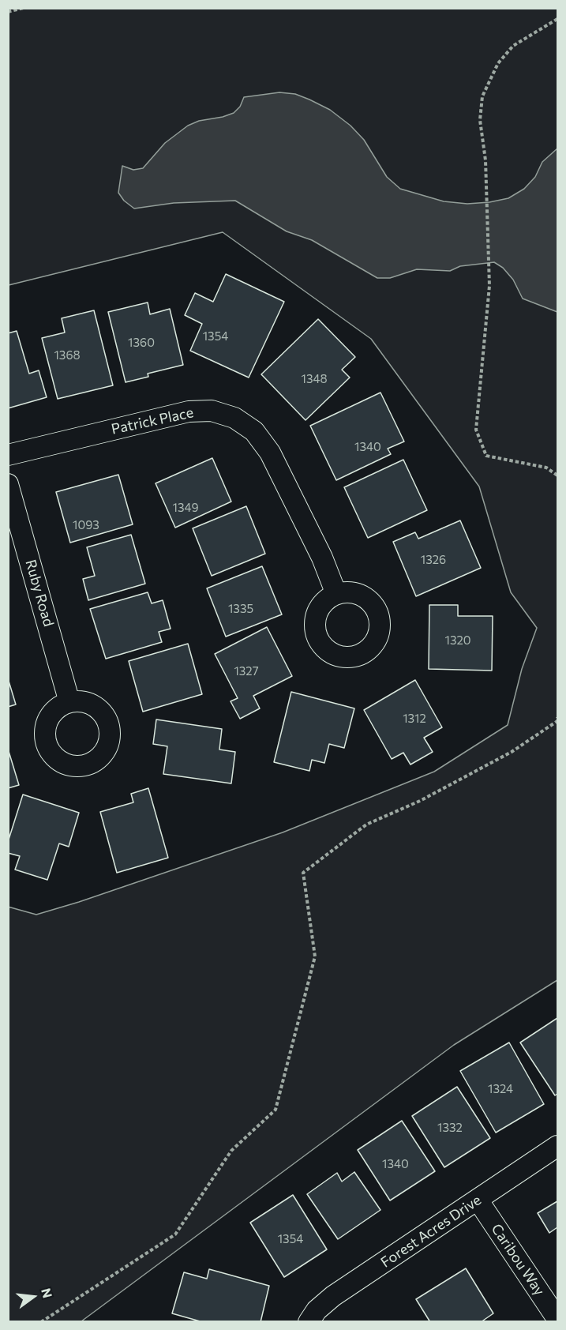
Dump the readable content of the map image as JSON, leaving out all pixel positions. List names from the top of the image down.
{
  "streets": {
    "street": [
      "Patrick Place",
      "Ruby Road",
      "Forest Acres Drive",
      "Caribou Way"
    ]
  },
  "crossings": [
    ["Forest Acres Drive", "Caribou Way"]
  ],
  "house_numbers": [
    "1354",
    "1360",
    "1368",
    "1348",
    "1340",
    "1349",
    "1093",
    "1326",
    "1335",
    "1320",
    "1327",
    "1312",
    "1324",
    "1332",
    "1340",
    "1354"
  ],
  "north": "right"
}
